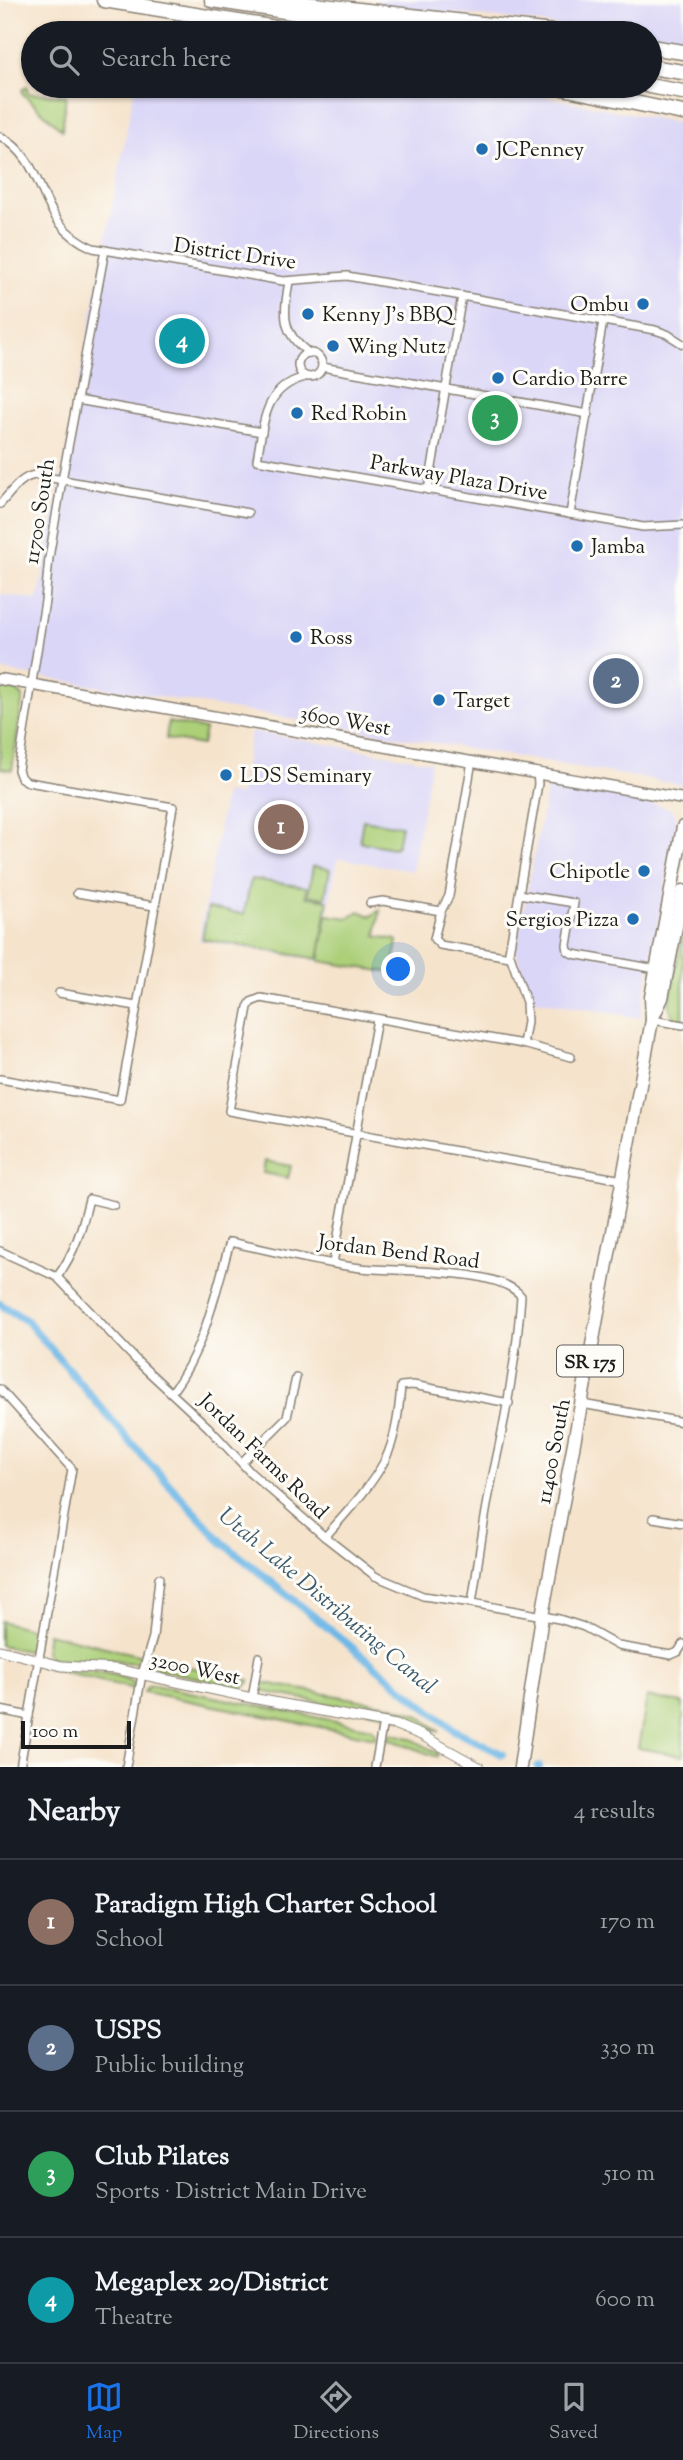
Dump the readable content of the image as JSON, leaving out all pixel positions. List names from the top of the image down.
{
  "streets": {
    "main road": ["3600 West", "SR 175", "11400 South"],
    "street": [
      "District Drive",
      "Parkway Plaza Drive",
      "11700 South",
      "Jordan Bend Road",
      "Jordan Farms Road",
      "3200 West"
    ]
  },
  "crossings": [
    ["District Drive", "11700 South"],
    ["11700 South", "3600 West"],
    ["Jordan Bend Road", "Jordan Farms Road"],
    ["11400 South", "Jordan Farms Road"]
  ],
  "water": ["Utah Lake Distributing Canal"],
  "places": [
    "JCPenney",
    "Ombu",
    "Kenny J's BBQ",
    "Wing Nutz",
    "Cardio Barre",
    "Red Robin",
    "Jamba",
    "Ross",
    "Target",
    "LDS Seminary",
    "Chipotle",
    "Sergios Pizza"
  ],
  "scale_bar": "100 m",
  "page": {
    "search": "Search here",
    "pins": [
      "4",
      "3",
      "2",
      "1"
    ],
    "scale": "100 m",
    "heading": ["Nearby", "4 results"],
    "list": [
      {
        "mark": "1",
        "name": "Paradigm High Charter School",
        "note": "School",
        "value": "170 m"
      },
      {
        "mark": "2",
        "name": "USPS",
        "note": "Public building",
        "value": "330 m"
      },
      {
        "mark": "3",
        "name": "Club Pilates",
        "note": "Sports · District Main Drive",
        "value": "510 m"
      },
      {
        "mark": "4",
        "name": "Megaplex 20/District",
        "note": "Theatre",
        "value": "600 m"
      }
    ],
    "nav": ["Map", "Directions", "Saved"]
  }
}
